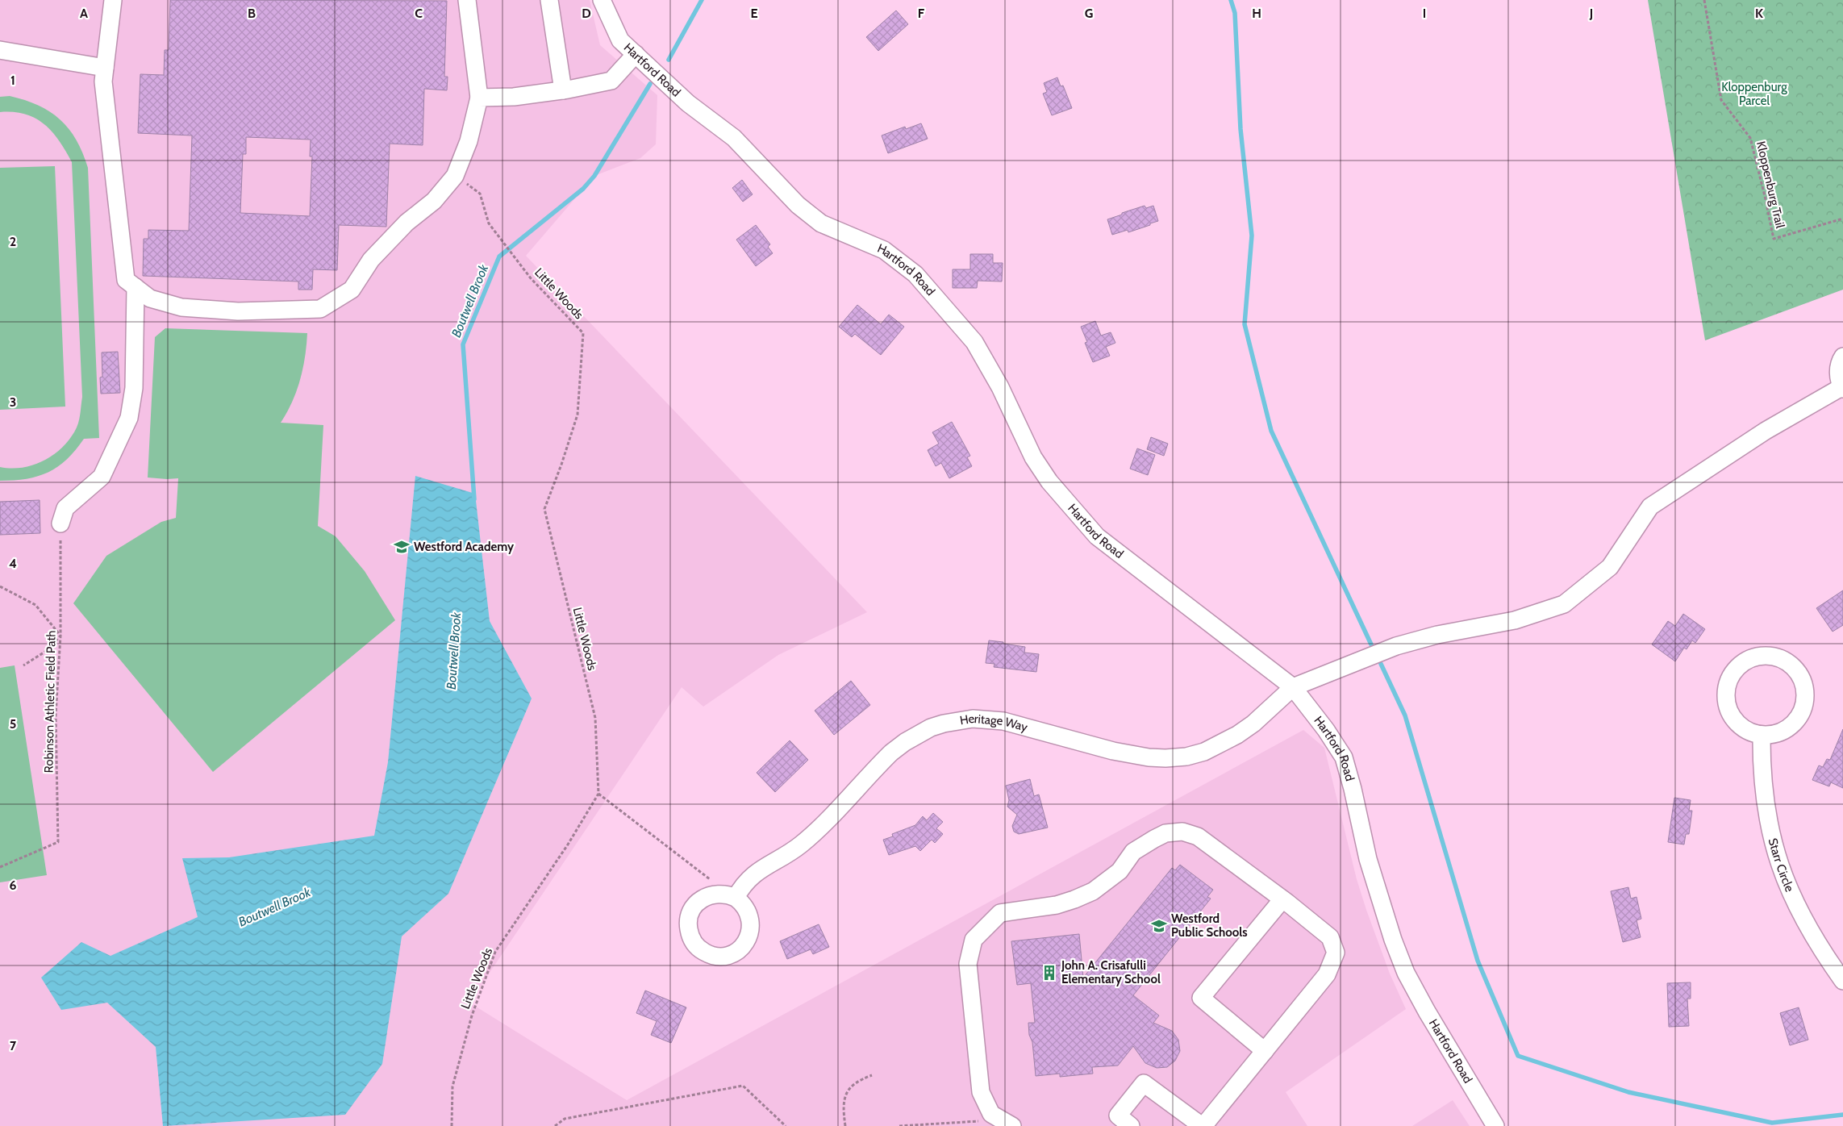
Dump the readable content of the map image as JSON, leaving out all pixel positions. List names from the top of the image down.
{
  "streets": {
    "street": ["Hartford Road", "Heritage Way", "Starr Circle"],
    "path": ["Kloppenburg Trail", "Little Woods", "Robinson Athletic Field Path"]
  },
  "crossings": [
    ["Hartford Road", "Heritage Way"]
  ],
  "water": ["Boutwell Brook"],
  "parks": ["Kloppenburg Parcel"],
  "places": {
    "school or university": ["Westford Academy", "Westford Public Schools"],
    "building": ["John A. Crisafulli Elementary School"]
  },
  "grid": {
    "columns": [
      "A",
      "B",
      "C",
      "D",
      "E",
      "F",
      "G",
      "H",
      "I",
      "J",
      "K"
    ],
    "rows": [
      "1",
      "2",
      "3",
      "4",
      "5",
      "6",
      "7"
    ]
  }
}
